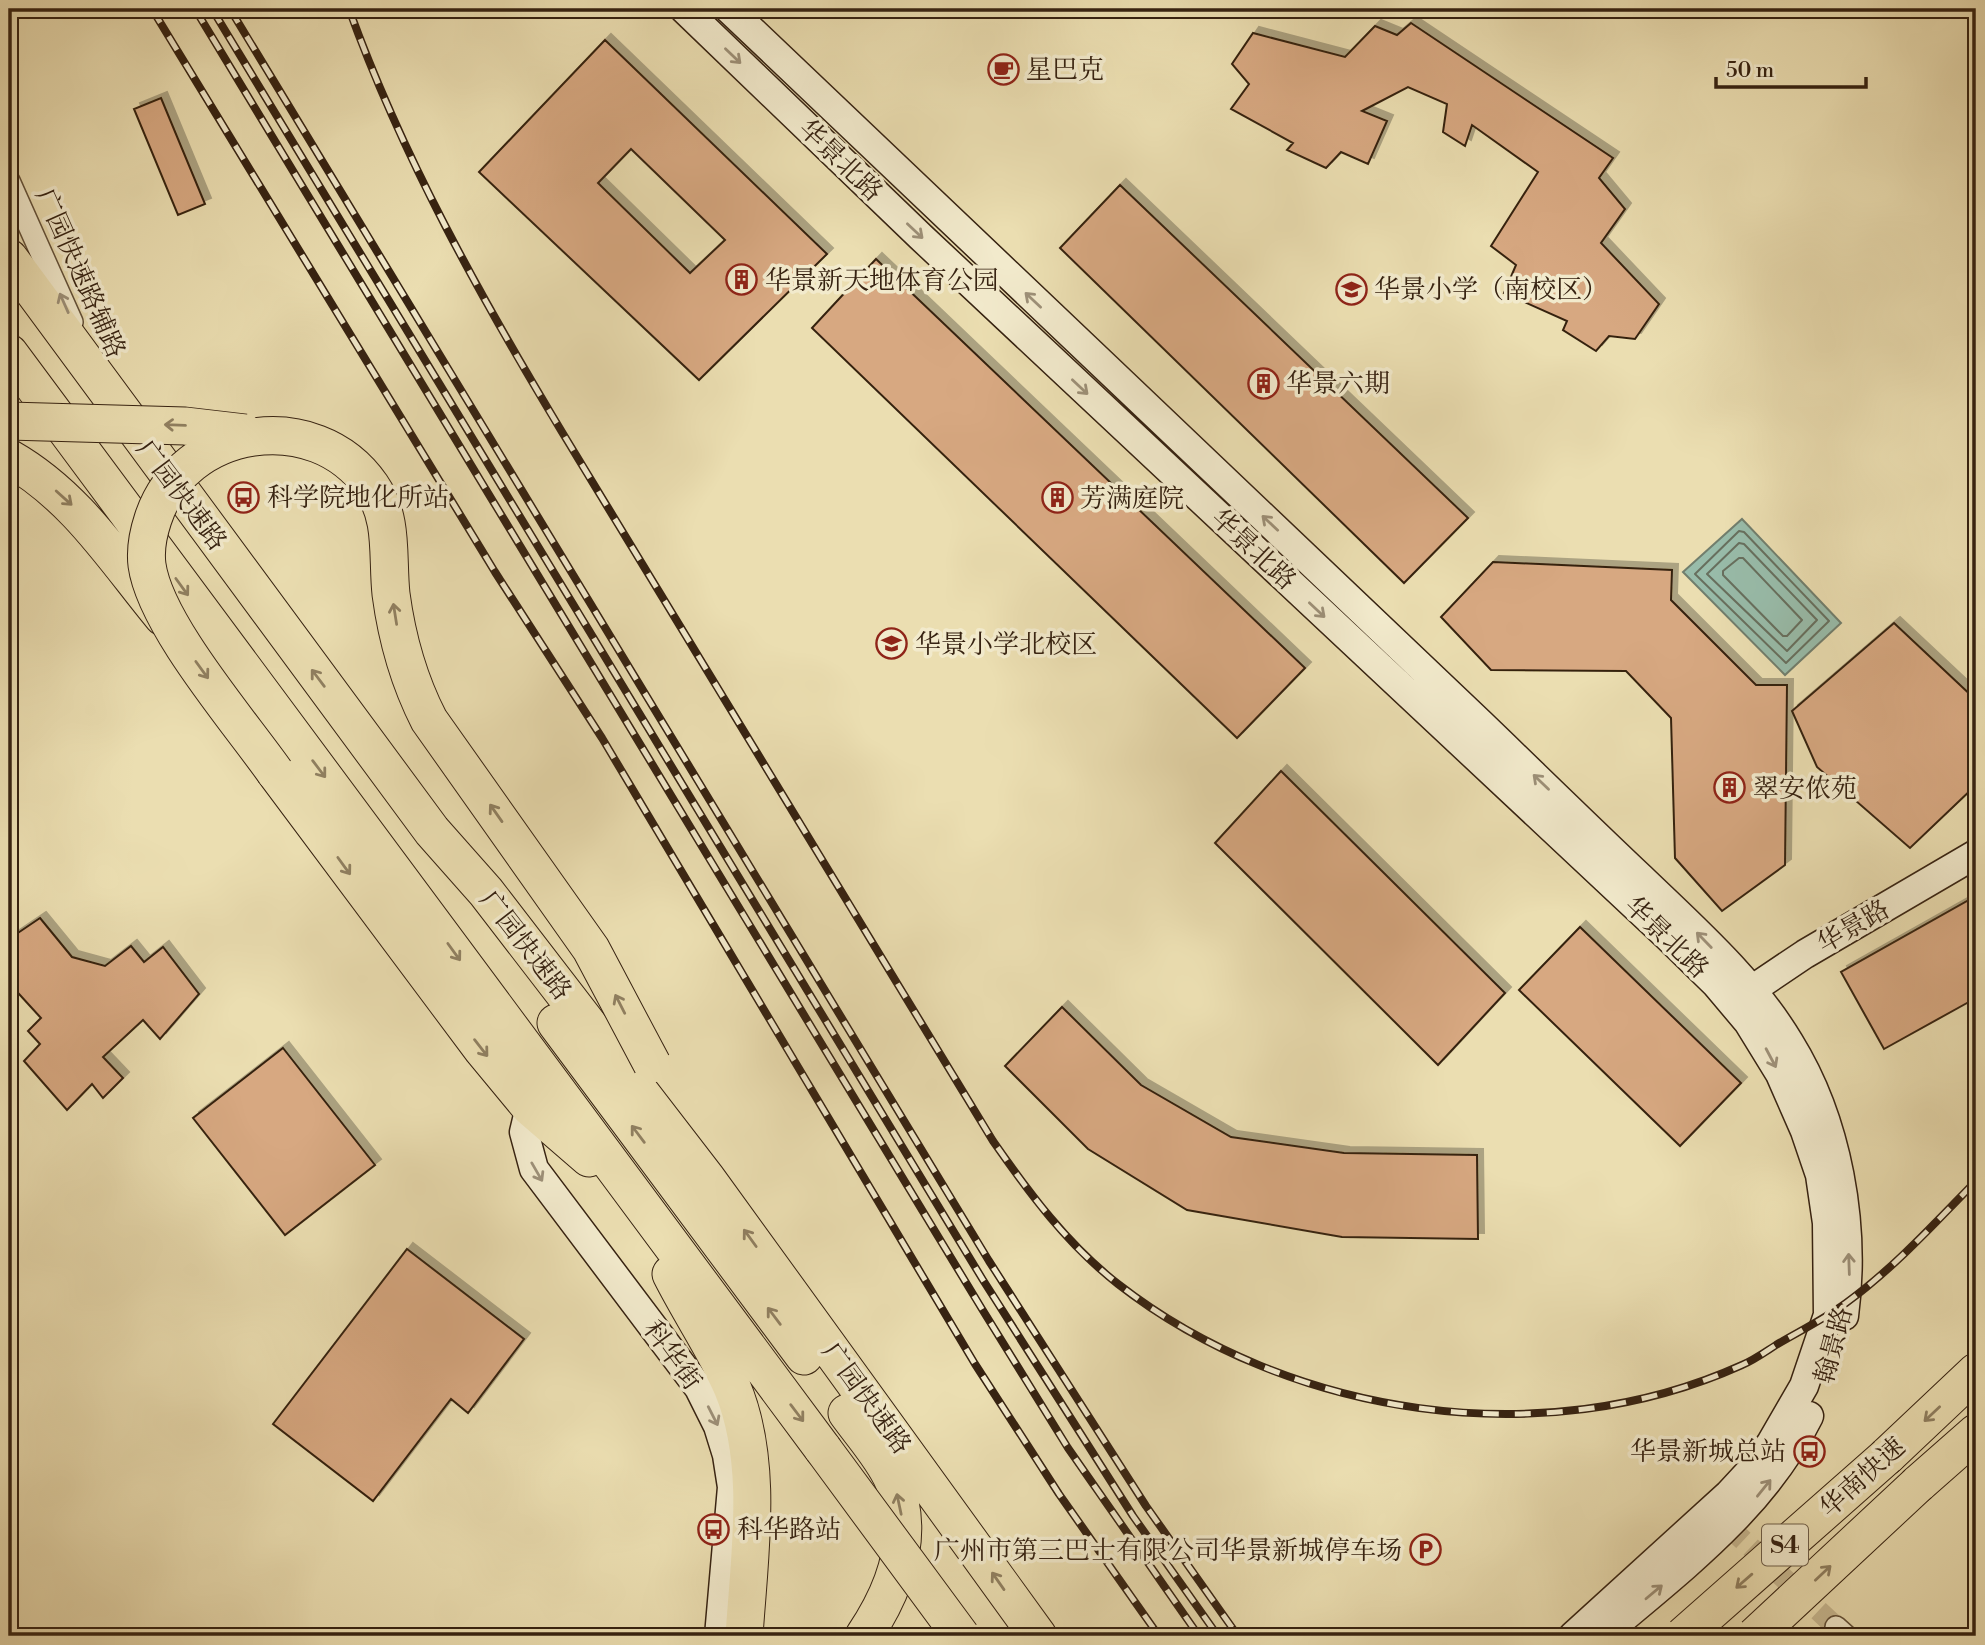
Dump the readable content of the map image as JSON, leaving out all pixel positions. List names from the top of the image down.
{
  "streets": {
    "highway": ["广园快速路", "华南快速", "S4"],
    "street": [
      "华景北路",
      "广园快速路辅路",
      "华景路",
      "翰景路",
      "科华街"
    ]
  },
  "crossings": [
    ["华景北路", "华景路"],
    ["华景北路", "翰景路"],
    ["广园快速路辅路", "广园快速路"],
    ["华景路", "翰景路"]
  ],
  "one_way": ["广园快速路辅路", "科华街"],
  "places": {
    "cafe": ["星巴克"],
    "building": [
      "华景新天地体育公园",
      "华景六期",
      "芳满庭院",
      "翠安侬苑"
    ],
    "school or university": ["华景小学（南校区）", "华景小学北校区"],
    "bus stop": ["科学院地化所站", "华景新城总站", "科华路站"],
    "parking": ["广州市第三巴士有限公司华景新城停车场"]
  },
  "scale_bar": "50 m"
}
